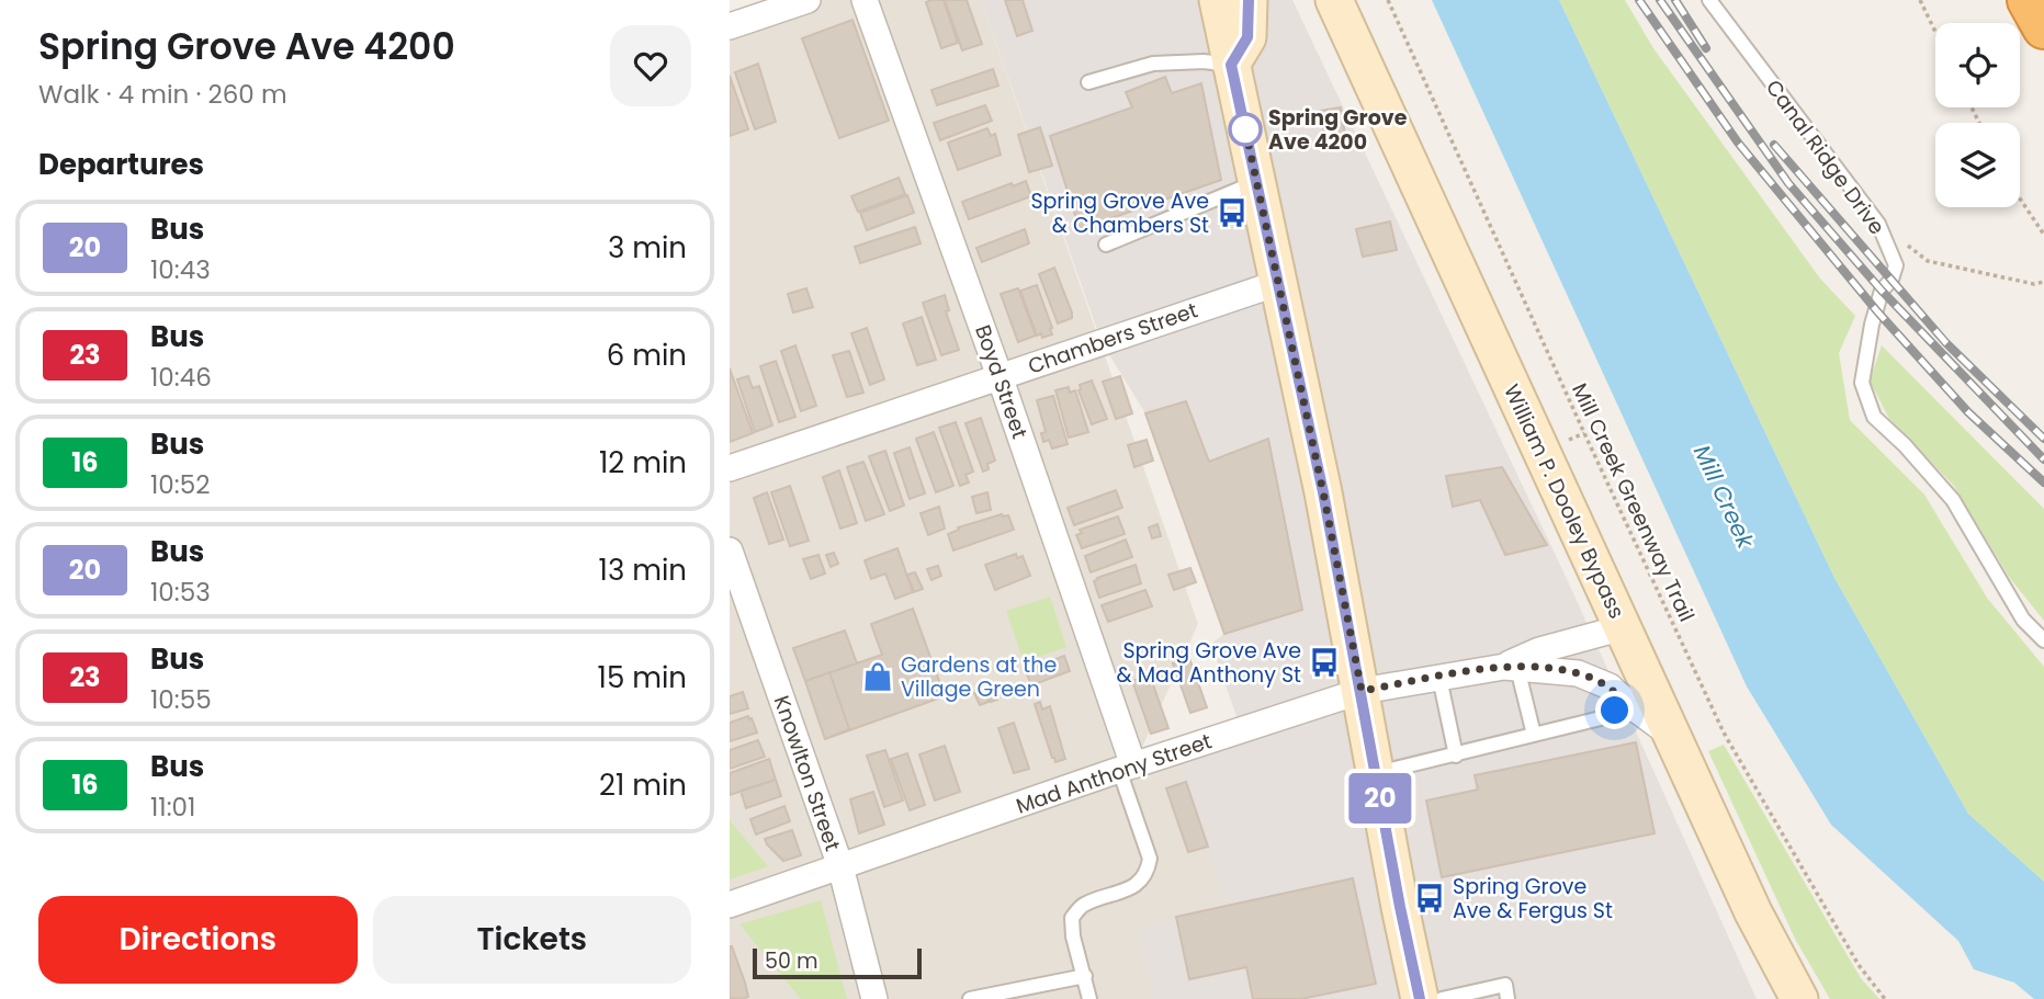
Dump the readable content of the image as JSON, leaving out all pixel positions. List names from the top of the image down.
{
  "streets": {
    "street": [
      "Chambers Street",
      "Boyd Street",
      "William P. Dooley Bypass",
      "Knowlton Street",
      "Mad Anthony Street"
    ],
    "lane": ["Canal Ridge Drive"],
    "path": ["Mill Creek Greenway Trail"]
  },
  "crossings": [
    ["Chambers Street", "Boyd Street"],
    ["Boyd Street", "Mad Anthony Street"],
    ["William P. Dooley Bypass", "Mad Anthony Street"],
    ["Knowlton Street", "Mad Anthony Street"]
  ],
  "water": ["Mill Creek"],
  "places": {
    "other": ["Spring Grove Ave 4200"],
    "bus stop": ["Spring Grove Ave & Chambers St", "Spring Grove Ave & Mad Anthony St", "Spring Grove Ave & Fergus St"],
    "shop": ["Gardens at the Village Green"]
  },
  "lines": ["bus line 20"],
  "scale_bar": "50 m",
  "page": {
    "heading": [
      ["Spring Grove Ave 4200", "Walk · 4 min · 260 m"],
      "Departures"
    ],
    "on_map": "20",
    "list": [
      {
        "mark": "20",
        "name": "Bus",
        "note": "10:43",
        "value": "3 min"
      },
      {
        "mark": "23",
        "name": "Bus",
        "note": "10:46",
        "value": "6 min"
      },
      {
        "mark": "16",
        "name": "Bus",
        "note": "10:52",
        "value": "12 min"
      },
      {
        "mark": "20",
        "name": "Bus",
        "note": "10:53",
        "value": "13 min"
      },
      {
        "mark": "23",
        "name": "Bus",
        "note": "10:55",
        "value": "15 min"
      },
      {
        "mark": "16",
        "name": "Bus",
        "note": "11:01",
        "value": "21 min"
      }
    ],
    "buttons": ["Directions", "Tickets"],
    "scale": "50 m"
  }
}
